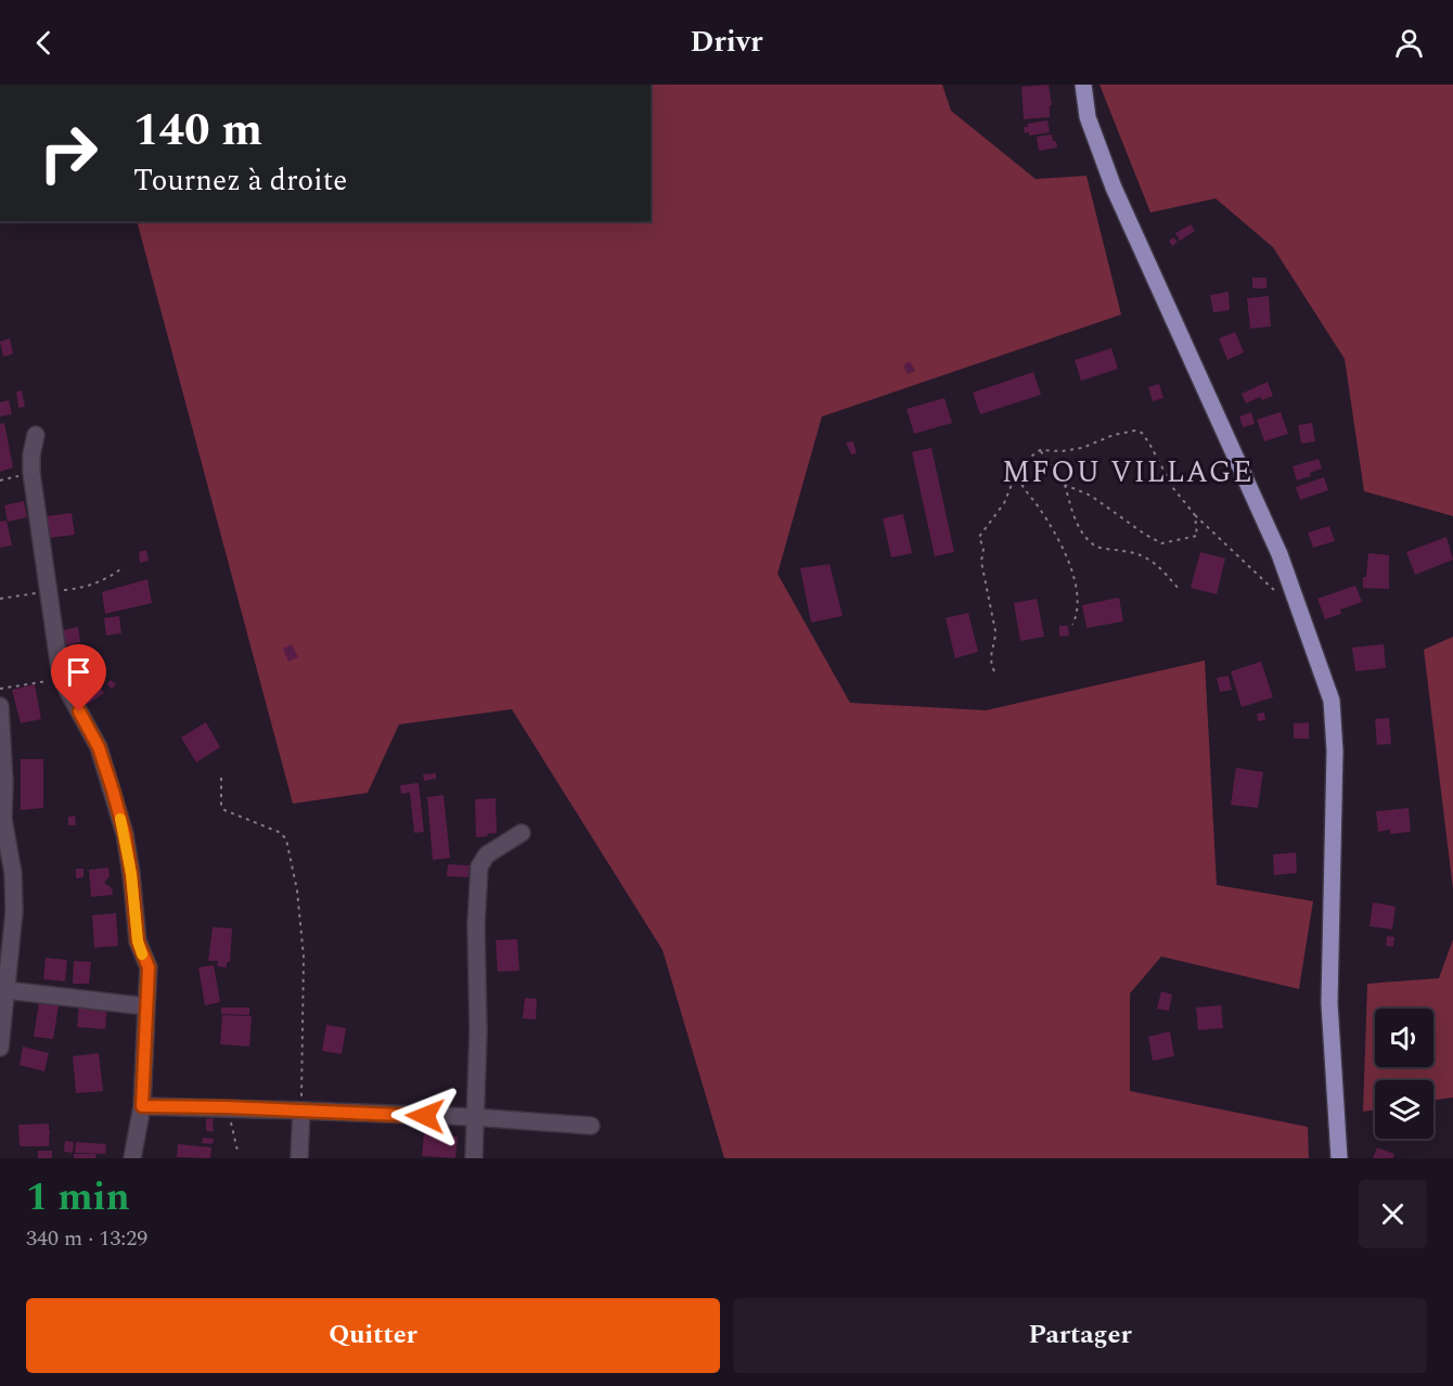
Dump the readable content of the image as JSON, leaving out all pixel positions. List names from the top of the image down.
{
  "districts": ["MFOU VILLAGE"],
  "page": {
    "header": "Drivr",
    "turn": ["140 m", "Tournez à droite"],
    "heading": ["1 min", "340 m · 13:29"],
    "buttons": ["Quitter", "Partager"]
  }
}
